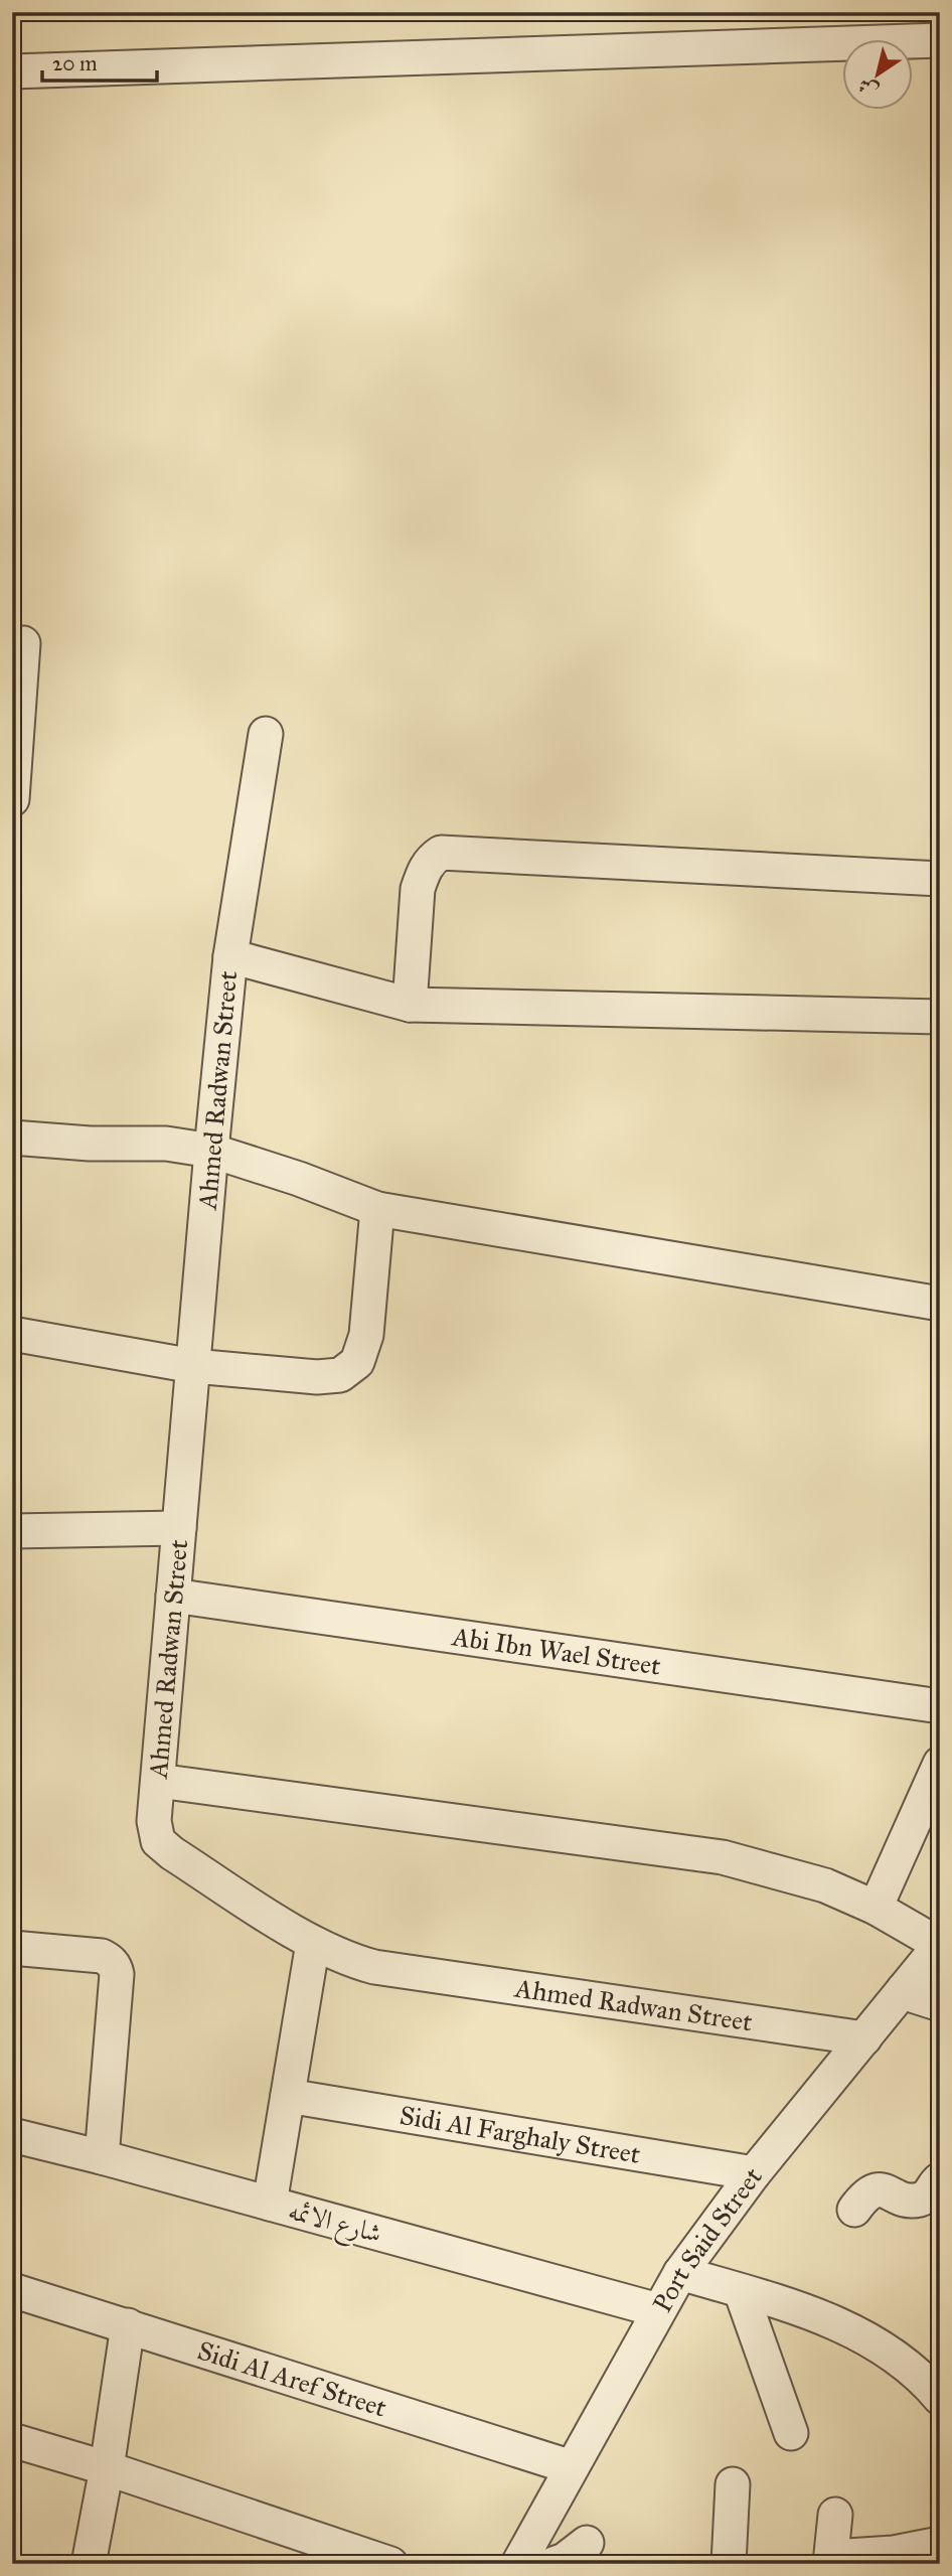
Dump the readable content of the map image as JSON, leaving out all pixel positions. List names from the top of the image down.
{
  "streets": {
    "street": [
      "Ahmed Radwan Street",
      "Abi Ibn Wael Street",
      "Sidi Al Farghaly Street",
      "شارع الائمه",
      "Port Said Street",
      "Sidi Al Aref Street"
    ]
  },
  "crossings": [
    ["Ahmed Radwan Street", "Abi Ibn Wael Street"],
    ["Ahmed Radwan Street", "Port Said Street"],
    ["Sidi Al Farghaly Street", "Port Said Street"],
    ["شارع الائمه", "Port Said Street"],
    ["Port Said Street", "Sidi Al Aref Street"]
  ],
  "scale_bar": "20 m",
  "north": "bottom left"
}
